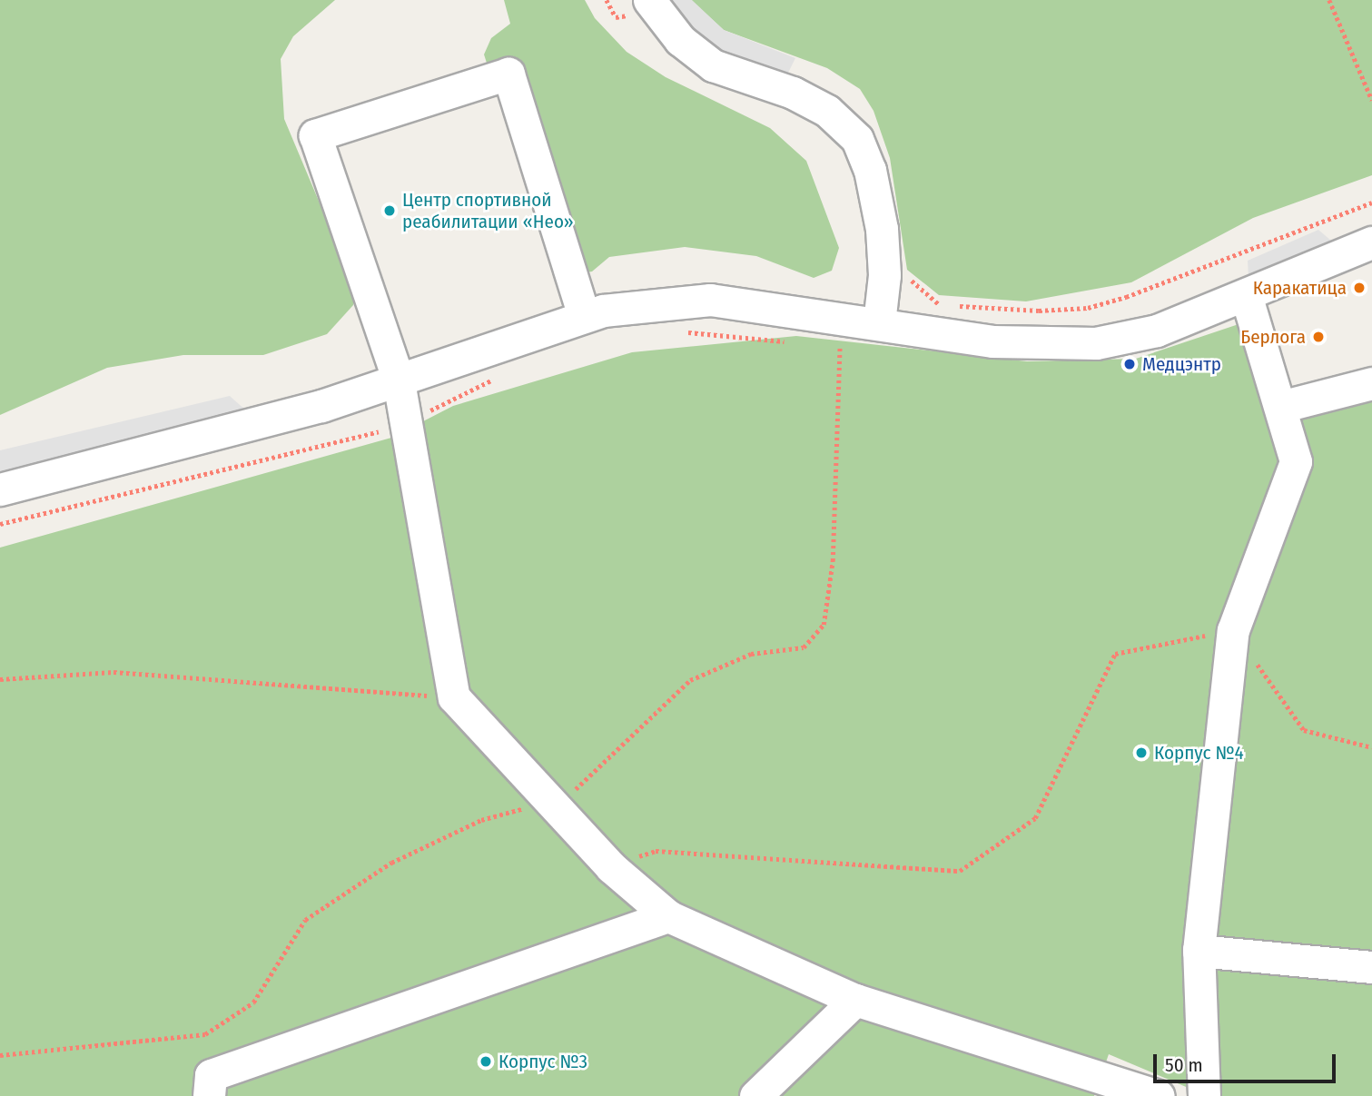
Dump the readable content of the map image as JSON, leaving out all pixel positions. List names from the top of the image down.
{
  "places": [
    "Центр спортивной реабилитации «Нео»",
    "Каракатица",
    "Берлога",
    "Медцэнтр",
    "Корпус №4",
    "Корпус №3"
  ],
  "scale_bar": "50 m"
}
